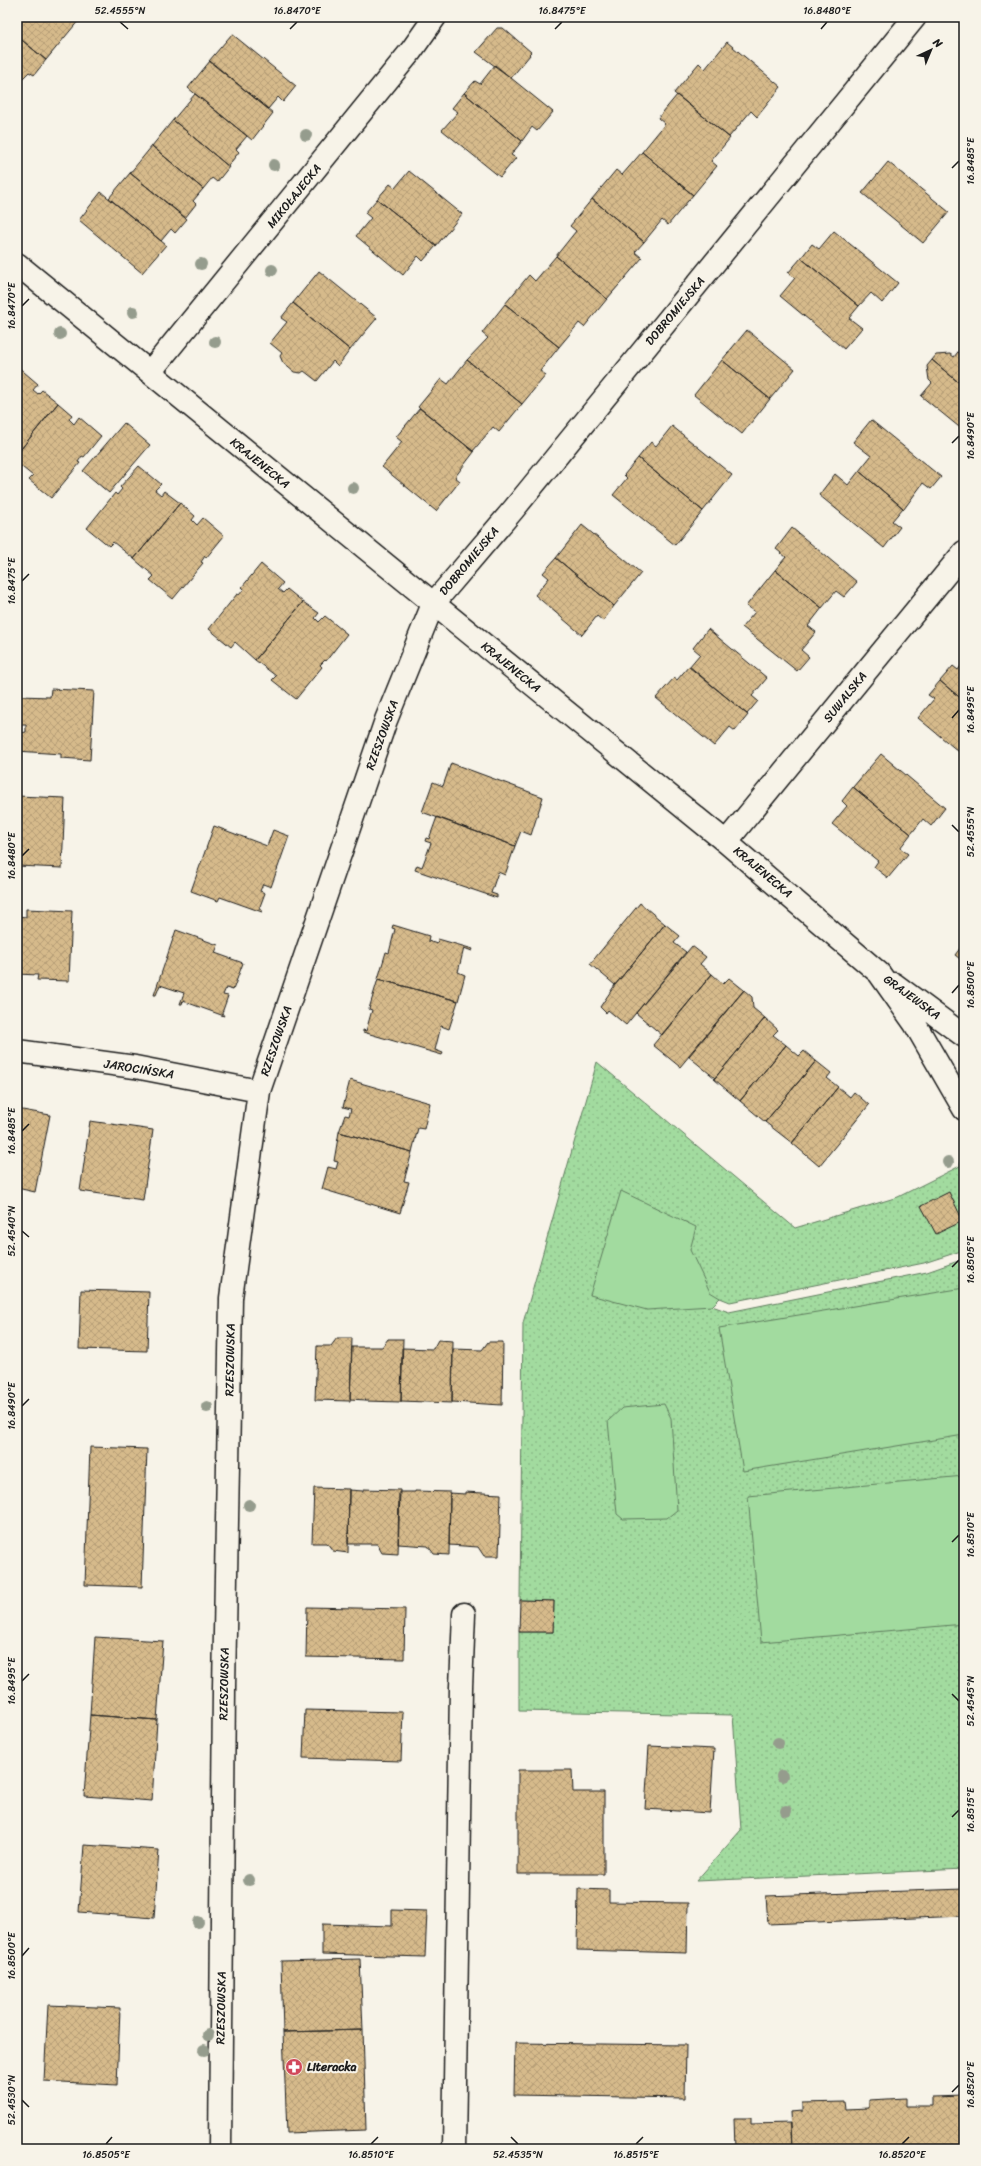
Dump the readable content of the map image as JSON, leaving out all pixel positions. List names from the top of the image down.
{
  "streets": {
    "street": [
      "MIKOŁAJECKA",
      "DOBROMIEJSKA",
      "KRAJENECKA",
      "SUWALSKA",
      "RZESZOWSKA",
      "GRAJEWSKA",
      "JAROCIŃSKA"
    ]
  },
  "crossings": [
    ["MIKOŁAJECKA", "KRAJENECKA"],
    ["DOBROMIEJSKA", "KRAJENECKA"],
    ["DOBROMIEJSKA", "RZESZOWSKA"],
    ["KRAJENECKA", "SUWALSKA"],
    ["KRAJENECKA", "RZESZOWSKA"],
    ["KRAJENECKA", "GRAJEWSKA"],
    ["RZESZOWSKA", "JAROCIŃSKA"]
  ],
  "places": {
    "pharmacy": ["Literacka"]
  },
  "north": "top right",
  "coordinates": [
    "52.4555°N",
    "16.8470°E",
    "16.8475°E",
    "16.8480°E",
    "16.8485°E",
    "16.8490°E",
    "16.8495°E",
    "16.8500°E",
    "52.4540°N",
    "16.8505°E",
    "16.8510°E",
    "52.4545°N",
    "16.8515°E",
    "16.8520°E",
    "52.4530°N",
    "52.4535°N"
  ]
}
